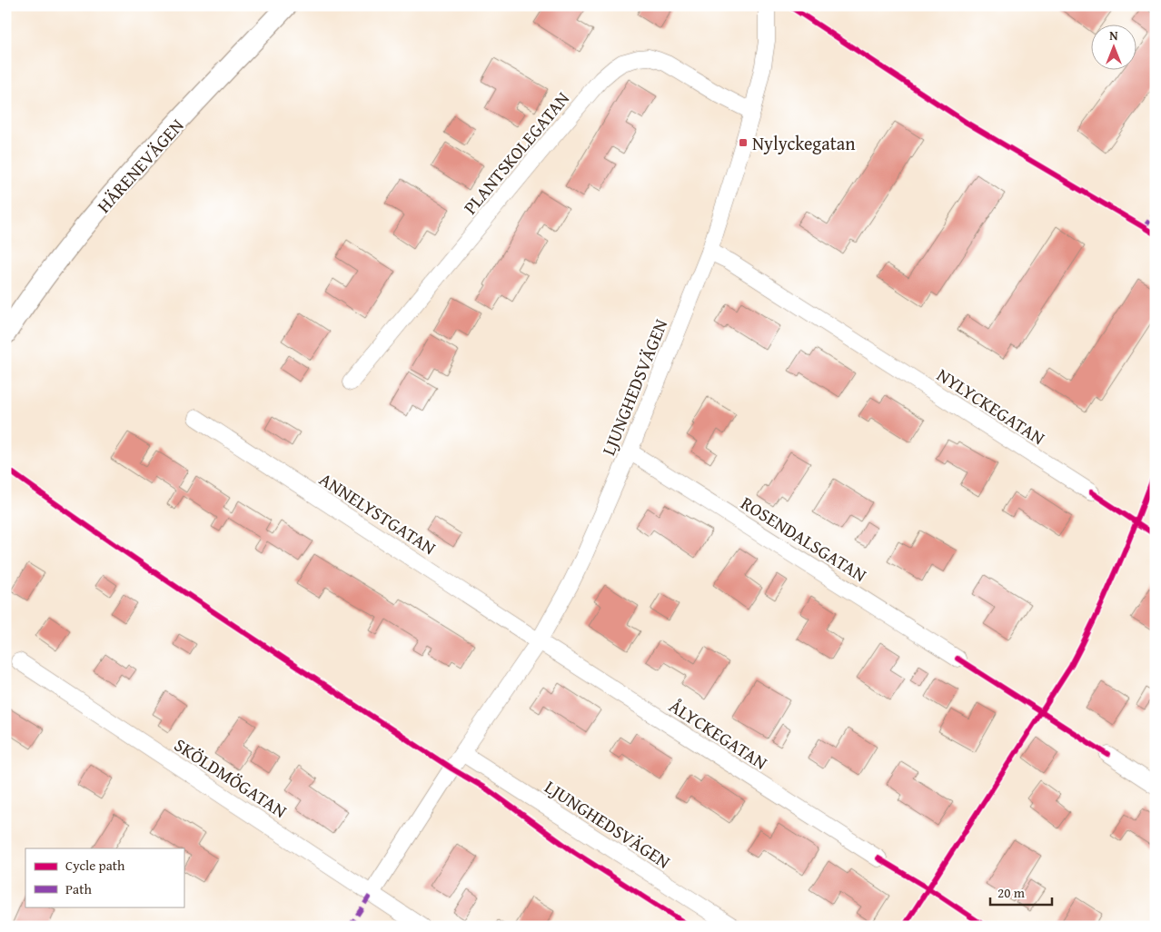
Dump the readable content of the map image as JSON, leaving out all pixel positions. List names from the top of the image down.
{
  "streets": {
    "street": [
      "PLANTSKOLEGATAN",
      "HÄRENEVÄGEN",
      "LJUNGHEDSVÄGEN",
      "NYLYCKEGATAN",
      "ANNELYSTGATAN",
      "ROSENDALSGATAN",
      "ÅLYCKEGATAN",
      "SKÖLDMÖGATAN"
    ]
  },
  "crossings": [
    ["PLANTSKOLEGATAN", "LJUNGHEDSVÄGEN"],
    ["LJUNGHEDSVÄGEN", "NYLYCKEGATAN"],
    ["LJUNGHEDSVÄGEN", "ANNELYSTGATAN"],
    ["LJUNGHEDSVÄGEN", "ROSENDALSGATAN"],
    ["LJUNGHEDSVÄGEN", "ÅLYCKEGATAN"],
    ["LJUNGHEDSVÄGEN", "SKÖLDMÖGATAN"],
    ["ANNELYSTGATAN", "ÅLYCKEGATAN"]
  ],
  "places": {
    "transit": ["Nylyckegatan"]
  },
  "legend": ["Cycle path", "Path"],
  "scale_bar": "20 m",
  "north": "top"
}
